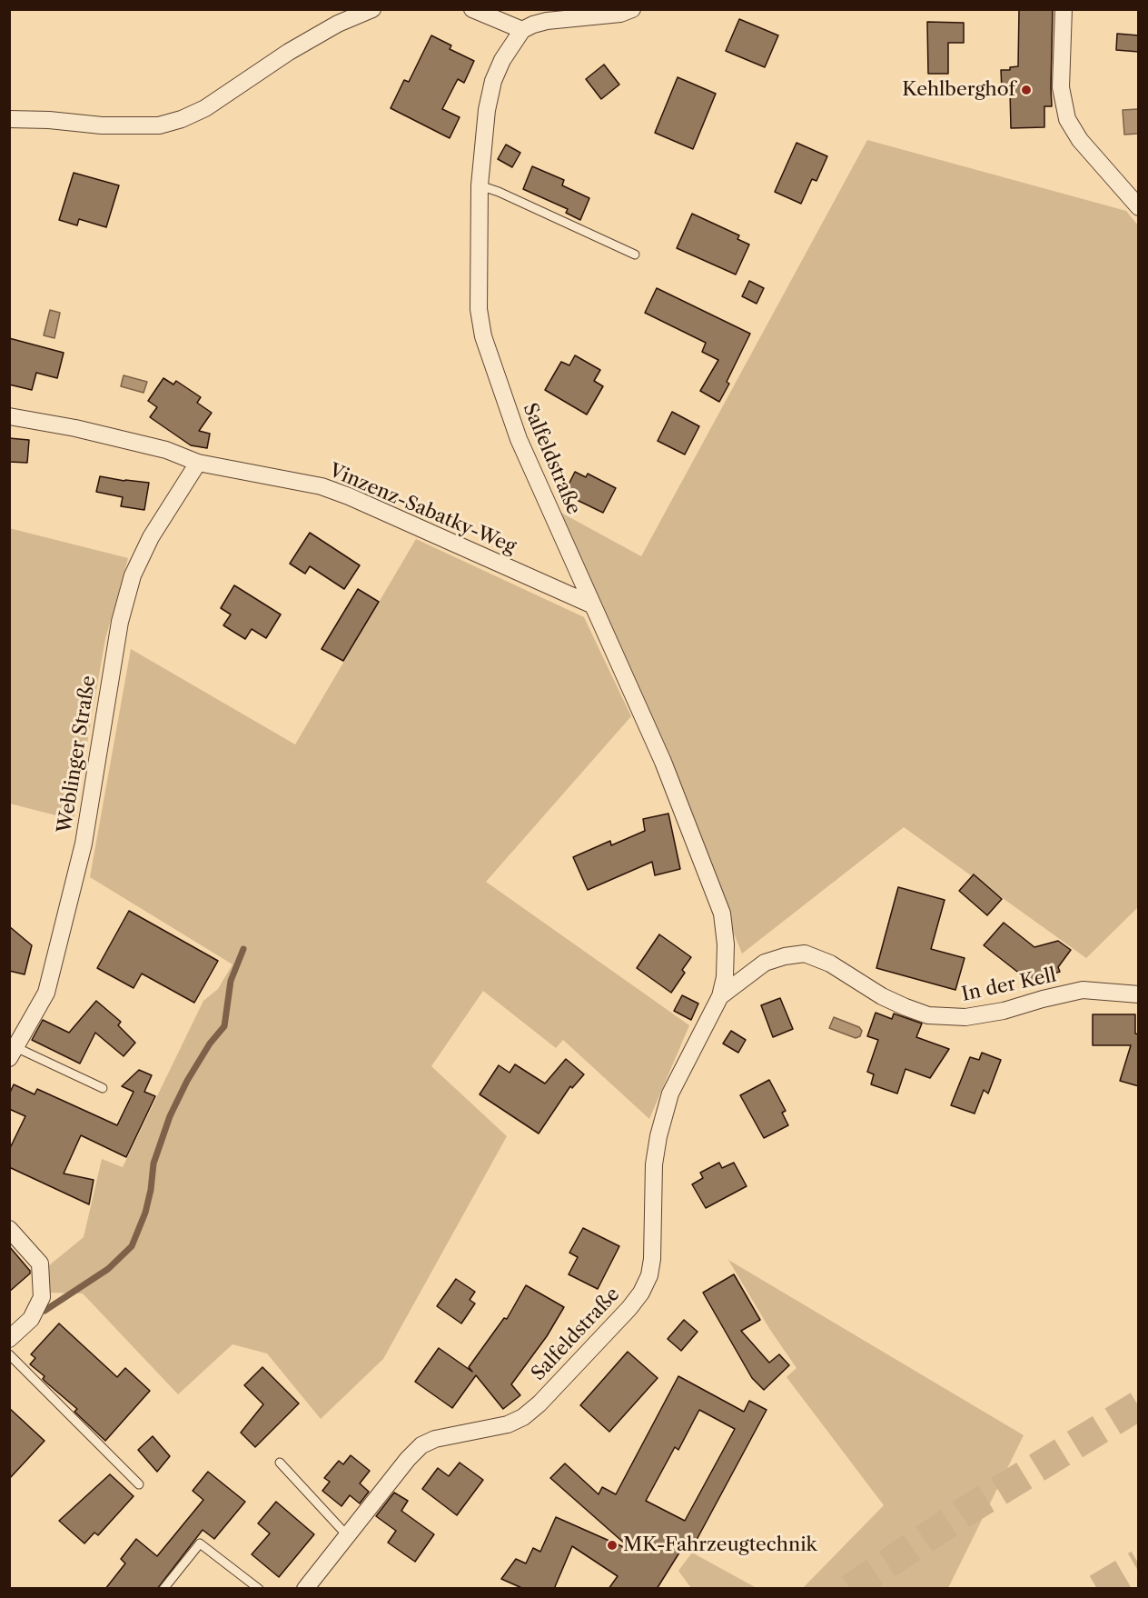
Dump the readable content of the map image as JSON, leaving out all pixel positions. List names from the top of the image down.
{
  "streets": {
    "street": [
      "Salfeldstraße",
      "Vinzenz-Sabatky-Weg",
      "Weblinger Straße",
      "In der Kell"
    ]
  },
  "crossings": [
    ["Salfeldstraße", "Vinzenz-Sabatky-Weg"],
    ["Salfeldstraße", "In der Kell"],
    ["Vinzenz-Sabatky-Weg", "Weblinger Straße"]
  ],
  "places": ["Kehlberghof", "MK-Fahrzeugtechnik"]
}
